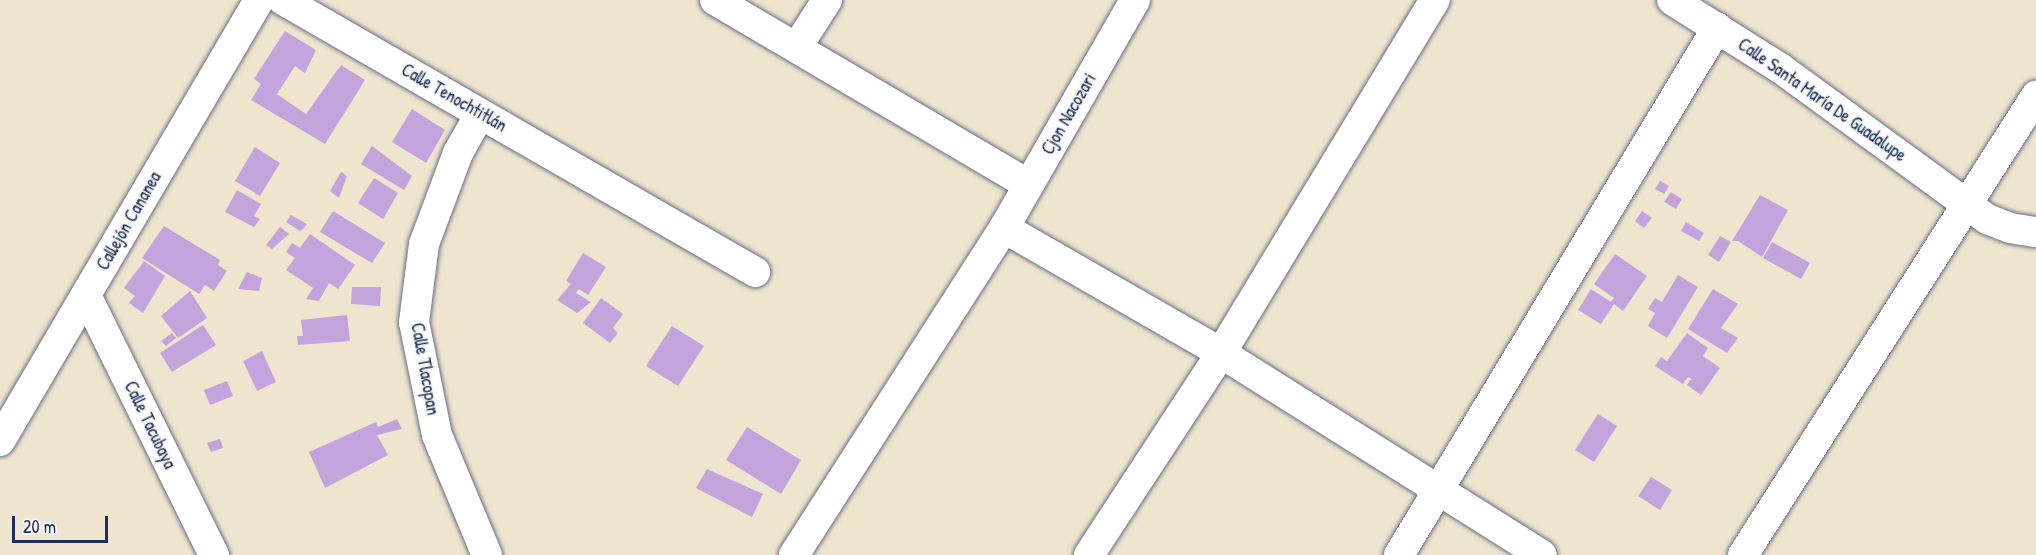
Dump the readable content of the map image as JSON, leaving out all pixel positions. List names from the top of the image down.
{
  "streets": {
    "street": [
      "Calle Tenochtitlán",
      "Calle Santa María De Guadalupe",
      "Cjon Nacozari",
      "Callejón Cananea",
      "Calle Tlacopan",
      "Calle Tacubaya"
    ]
  },
  "crossings": [
    ["Calle Tenochtitlán", "Calle Tlacopan"],
    ["Callejón Cananea", "Calle Tacubaya"]
  ],
  "scale_bar": "20 m"
}
